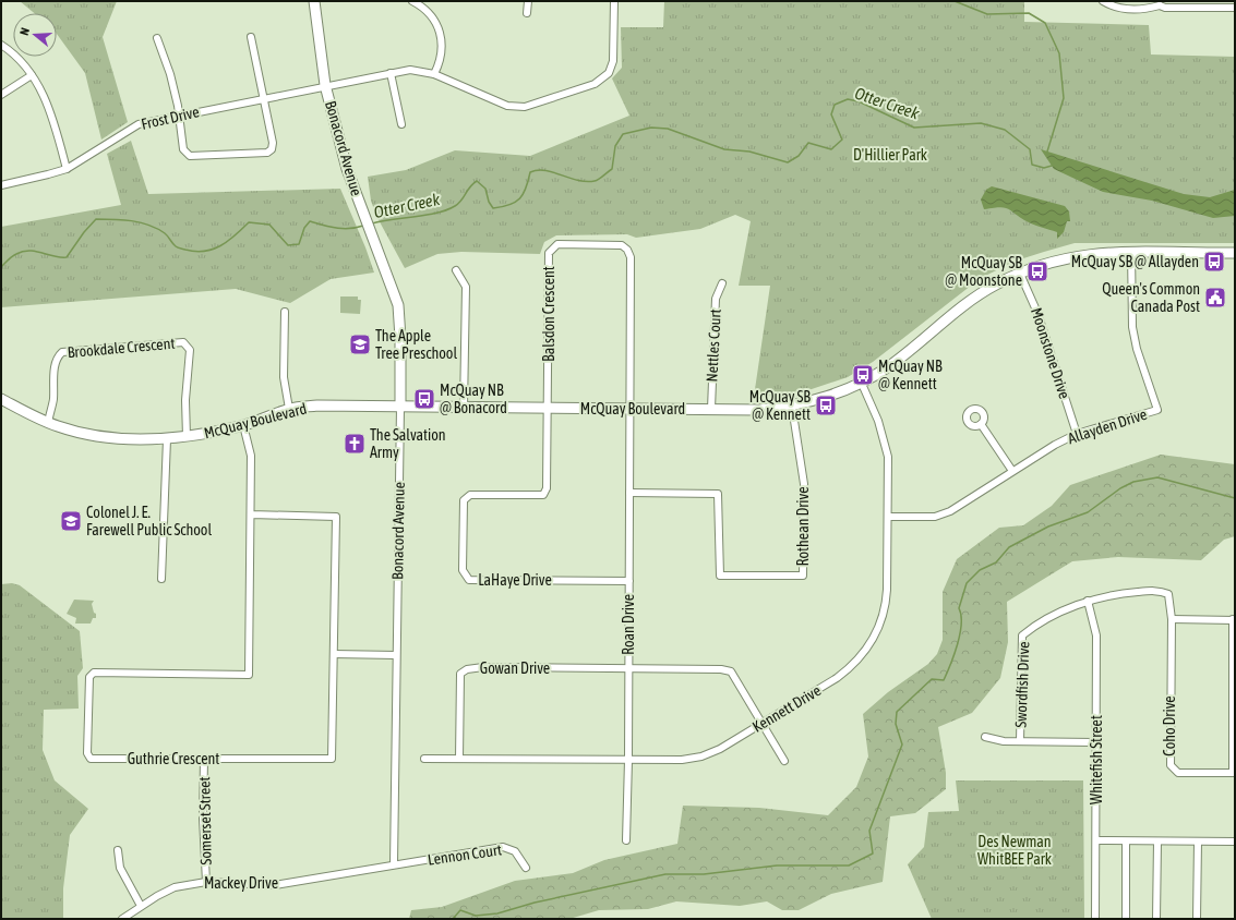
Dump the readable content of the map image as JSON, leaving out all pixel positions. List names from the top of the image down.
{
  "streets": {
    "street": [
      "Frost Drive",
      "Bonacord Avenue",
      "Balsdon Crescent",
      "Nettles Court",
      "Brookdale Crescent",
      "Moonstone Drive",
      "McQuay Boulevard",
      "Allayden Drive",
      "Rothean Drive",
      "LaHaye Drive",
      "Roan Drive",
      "Gowan Drive",
      "Swordfish Drive",
      "Kennett Drive",
      "Coho Drive",
      "Guthrie Crescent",
      "Whitefish Street",
      "Somerset Street",
      "Lennon Court",
      "Mackey Drive"
    ]
  },
  "crossings": [
    ["Frost Drive", "Bonacord Avenue"],
    ["Bonacord Avenue", "McQuay Boulevard"],
    ["Bonacord Avenue", "Lennon Court"],
    ["Bonacord Avenue", "Mackey Drive"],
    ["Balsdon Crescent", "McQuay Boulevard"],
    ["Balsdon Crescent", "LaHaye Drive"],
    ["Balsdon Crescent", "Roan Drive"],
    ["Nettles Court", "McQuay Boulevard"],
    ["Brookdale Crescent", "McQuay Boulevard"],
    ["Moonstone Drive", "McQuay Boulevard"],
    ["Moonstone Drive", "Allayden Drive"],
    ["McQuay Boulevard", "Allayden Drive"],
    ["McQuay Boulevard", "Rothean Drive"],
    ["McQuay Boulevard", "LaHaye Drive"],
    ["McQuay Boulevard", "Roan Drive"],
    ["McQuay Boulevard", "Kennett Drive"],
    ["McQuay Boulevard", "Guthrie Crescent"],
    ["Allayden Drive", "Kennett Drive"],
    ["Rothean Drive", "Roan Drive"],
    ["LaHaye Drive", "Roan Drive"],
    ["Roan Drive", "Gowan Drive"],
    ["Roan Drive", "Kennett Drive"],
    ["Gowan Drive", "Kennett Drive"],
    ["Swordfish Drive", "Coho Drive"],
    ["Swordfish Drive", "Whitefish Street"],
    ["Guthrie Crescent", "Somerset Street"],
    ["Somerset Street", "Mackey Drive"],
    ["Lennon Court", "Mackey Drive"]
  ],
  "water": ["Otter Creek"],
  "parks": ["D'Hillier Park", "Des Newman WhitBEE Park"],
  "places": {
    "bus stop": [
      "McQuay SB @ Allayden",
      "McQuay SB @ Moonstone",
      "McQuay NB @ Kennett",
      "McQuay NB @ Bonacord",
      "McQuay SB @ Kennett"
    ],
    "public building": ["Queen's Common Canada Post"],
    "school or university": ["The Apple Tree Preschool", "Colonel J. E. Farewell Public School"],
    "church": ["The Salvation Army"]
  },
  "north": "left"
}
